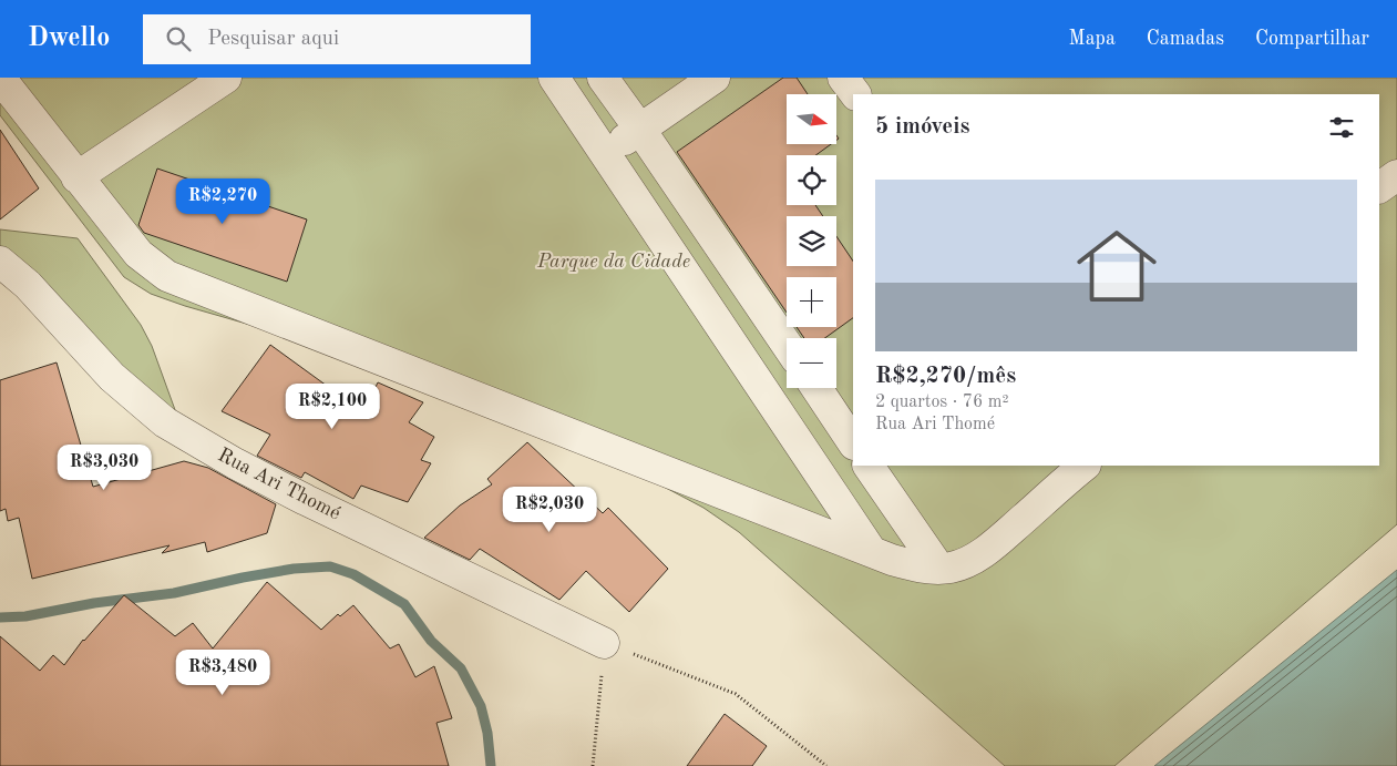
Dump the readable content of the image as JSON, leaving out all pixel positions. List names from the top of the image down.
{
  "streets": {
    "street": ["Rua Ari Thomé"]
  },
  "parks": ["Parque da Cidade"],
  "north": "right",
  "page": {
    "header": "Dwello",
    "search": "Pesquisar aqui",
    "nav": ["Mapa", "Camadas", "Compartilhar"],
    "map_buttons": ["+", "−"],
    "heading": "5 imóveis",
    "list": [
      {
        "name": "R$2,270/mês",
        "note": "2 quartos · 76 m² · Rua Ari Thomé"
      }
    ],
    "price": [
      "R$2,270",
      "R$2,100",
      "R$3,030",
      "R$2,030",
      "R$3,480"
    ]
  }
}
